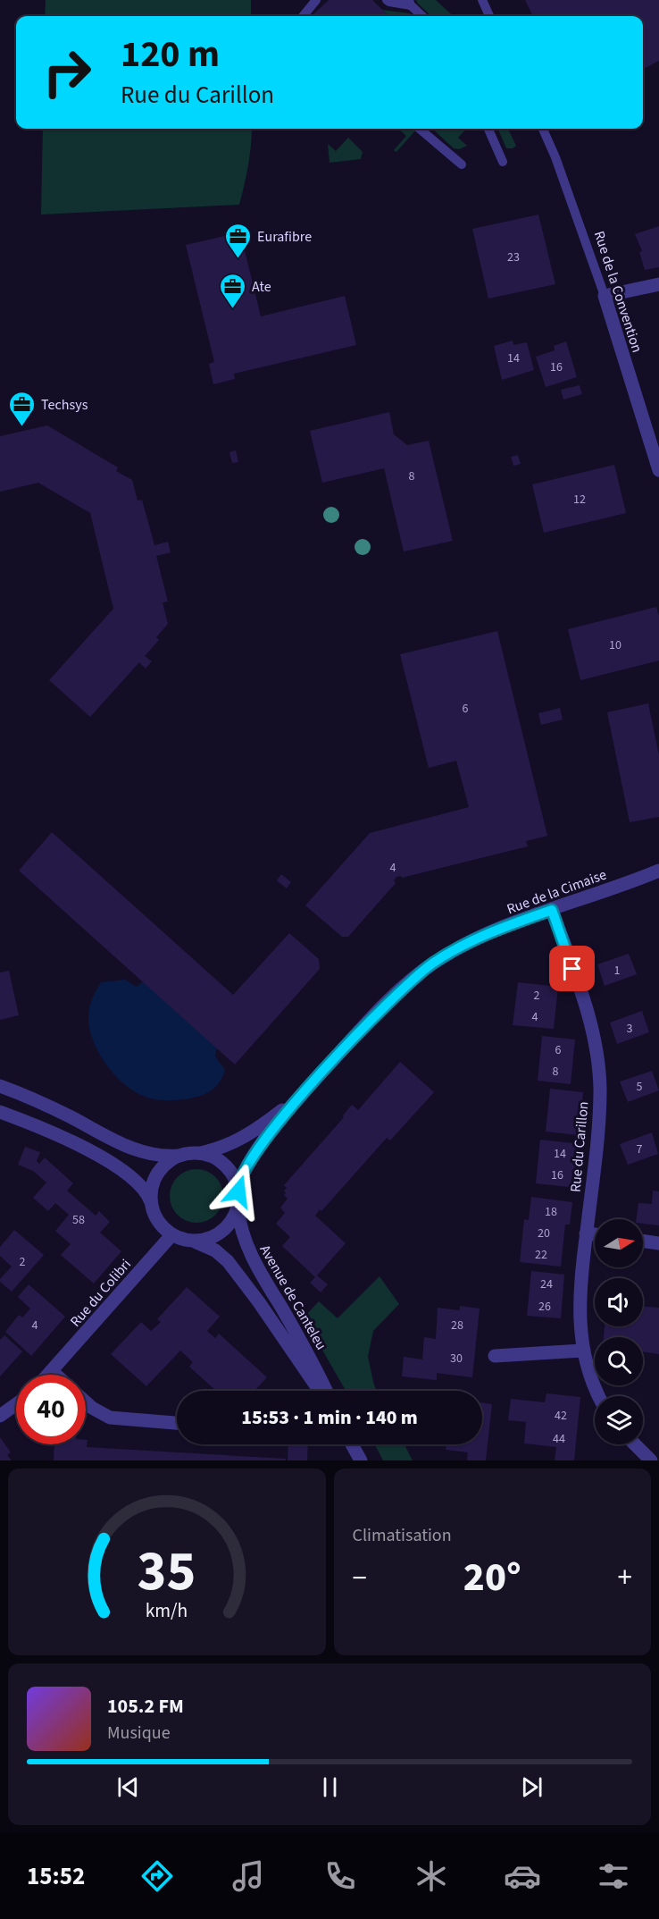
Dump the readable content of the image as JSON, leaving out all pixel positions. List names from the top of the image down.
{
  "streets": {
    "street": [
      "Rue de la Convention",
      "Rue de la Cimaise",
      "Rue du Carillon",
      "Rue du Colibri",
      "Avenue de Canteleu"
    ]
  },
  "crossings": [
    ["Rue de la Cimaise", "Rue du Carillon"],
    ["Rue de la Cimaise", "Rue du Colibri"],
    ["Rue de la Cimaise", "Avenue de Canteleu"],
    ["Rue du Colibri", "Avenue de Canteleu"]
  ],
  "places": {
    "office": ["Eurafibre", "Ate", "Techsys"]
  },
  "house_numbers": [
    "23",
    "14",
    "16",
    "8",
    "12",
    "10",
    "6",
    "4",
    "1",
    "2",
    "4",
    "3",
    "6",
    "8",
    "5",
    "7",
    "14",
    "16",
    "18",
    "58",
    "20",
    "22",
    "2",
    "24",
    "26",
    "4",
    "28",
    "30",
    "42",
    "44"
  ],
  "north": "right",
  "page": {
    "turn": ["120 m", "Rue du Carillon"],
    "limit": "40",
    "trip": "15:53 · 1 min · 140 m",
    "tile": "Climatisation",
    "heat": ["−", "20°", "+"],
    "song": ["105.2 FM", "Musique"],
    "tabs": "15:52",
    "gauge": ["35", "km/h"]
  }
}
